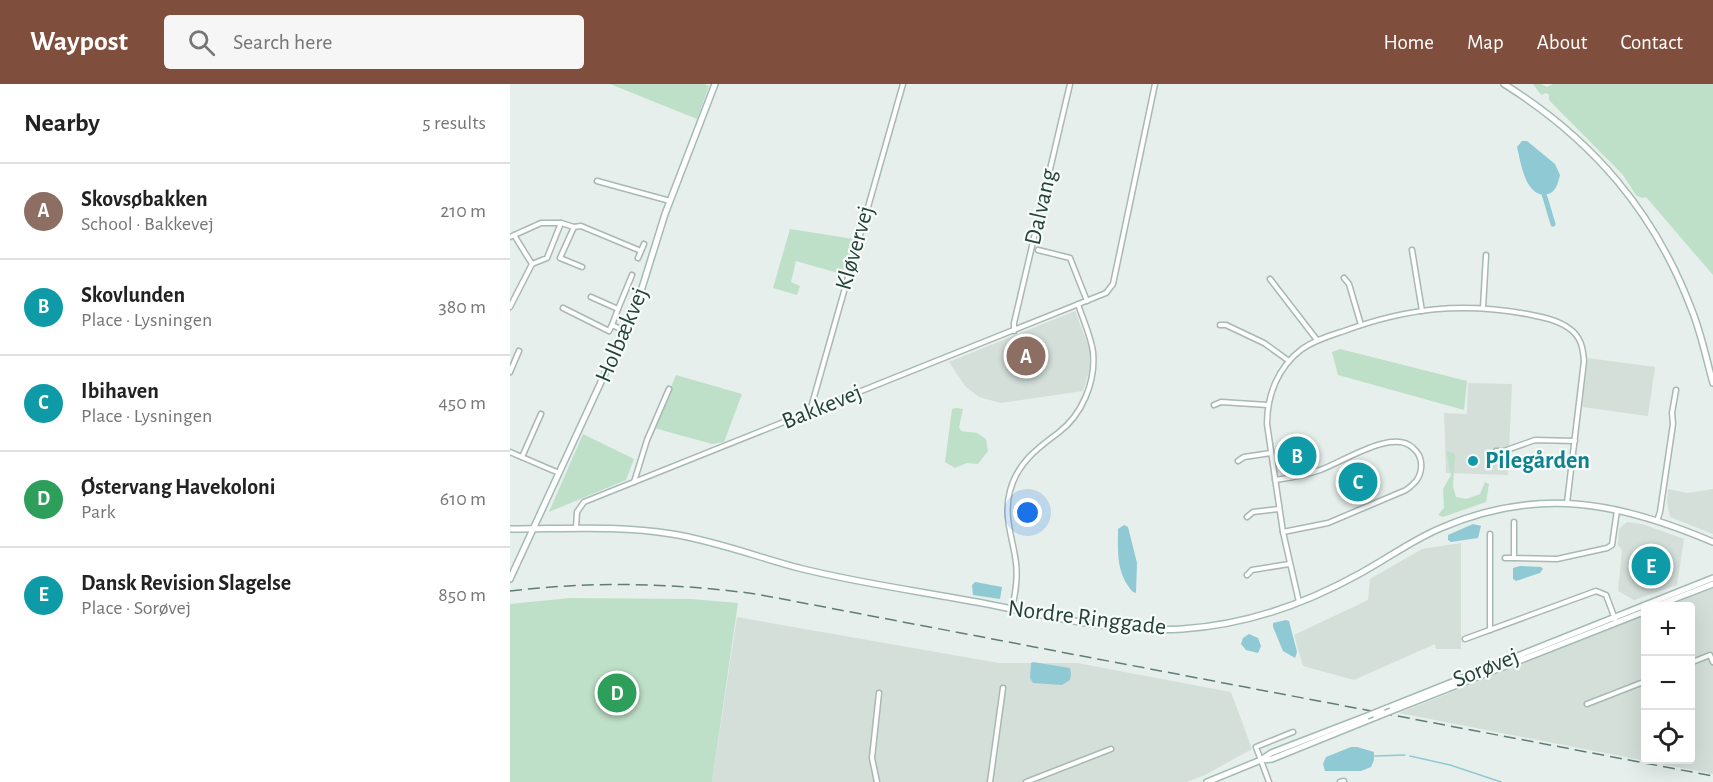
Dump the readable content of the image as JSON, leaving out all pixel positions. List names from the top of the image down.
{
  "streets": {
    "street": [
      "Dalvang",
      "Kløvervej",
      "Holbækvej",
      "Bakkevej",
      "Nordre Ringgade",
      "Sorøvej"
    ]
  },
  "crossings": [
    ["Dalvang", "Bakkevej"],
    ["Kløvervej", "Bakkevej"],
    ["Holbækvej", "Nordre Ringgade"],
    ["Bakkevej", "Nordre Ringgade"]
  ],
  "places": ["Pilegården"],
  "page": {
    "header": "Waypost",
    "search": "Search here",
    "nav": [
      "Home",
      "Map",
      "About",
      "Contact"
    ],
    "heading": ["Nearby", "5 results"],
    "list": [
      {
        "mark": "A",
        "name": "Skovsøbakken",
        "note": "School · Bakkevej",
        "value": "210 m"
      },
      {
        "mark": "B",
        "name": "Skovlunden",
        "note": "Place · Lysningen",
        "value": "380 m"
      },
      {
        "mark": "C",
        "name": "Ibihaven",
        "note": "Place · Lysningen",
        "value": "450 m"
      },
      {
        "mark": "D",
        "name": "Østervang Havekoloni",
        "note": "Park",
        "value": "610 m"
      },
      {
        "mark": "E",
        "name": "Dansk Revision Slagelse",
        "note": "Place · Sorøvej",
        "value": "850 m"
      }
    ],
    "pins": [
      "A",
      "B",
      "C",
      "E",
      "D"
    ],
    "map_buttons": ["+", "−"]
  }
}
